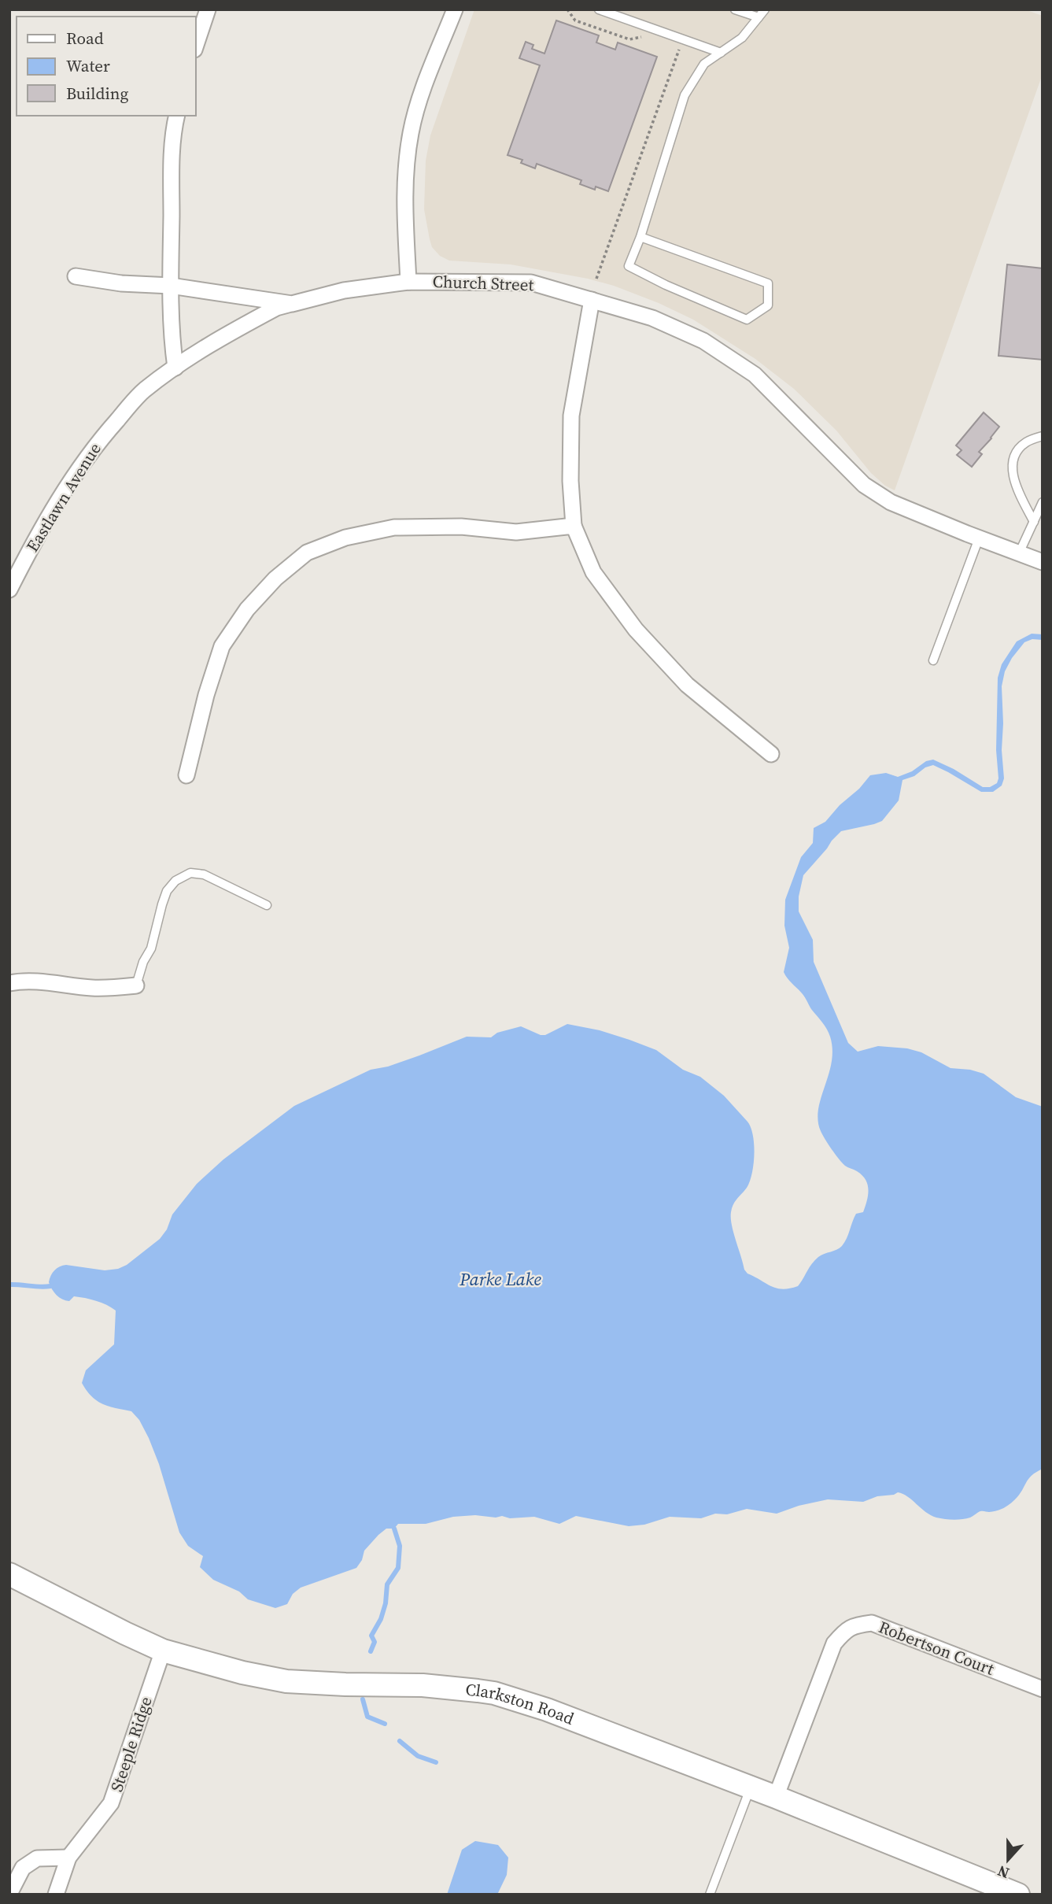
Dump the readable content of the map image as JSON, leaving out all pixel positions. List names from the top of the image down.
{
  "streets": {
    "street": [
      "Church Street",
      "Eastlawn Avenue",
      "Robertson Court",
      "Clarkston Road",
      "Steeple Ridge"
    ]
  },
  "crossings": [
    ["Church Street", "Eastlawn Avenue"],
    ["Robertson Court", "Clarkston Road"],
    ["Clarkston Road", "Steeple Ridge"]
  ],
  "water": ["Parke Lake"],
  "legend": ["Road", "Water", "Building"],
  "north": "bottom"
}
